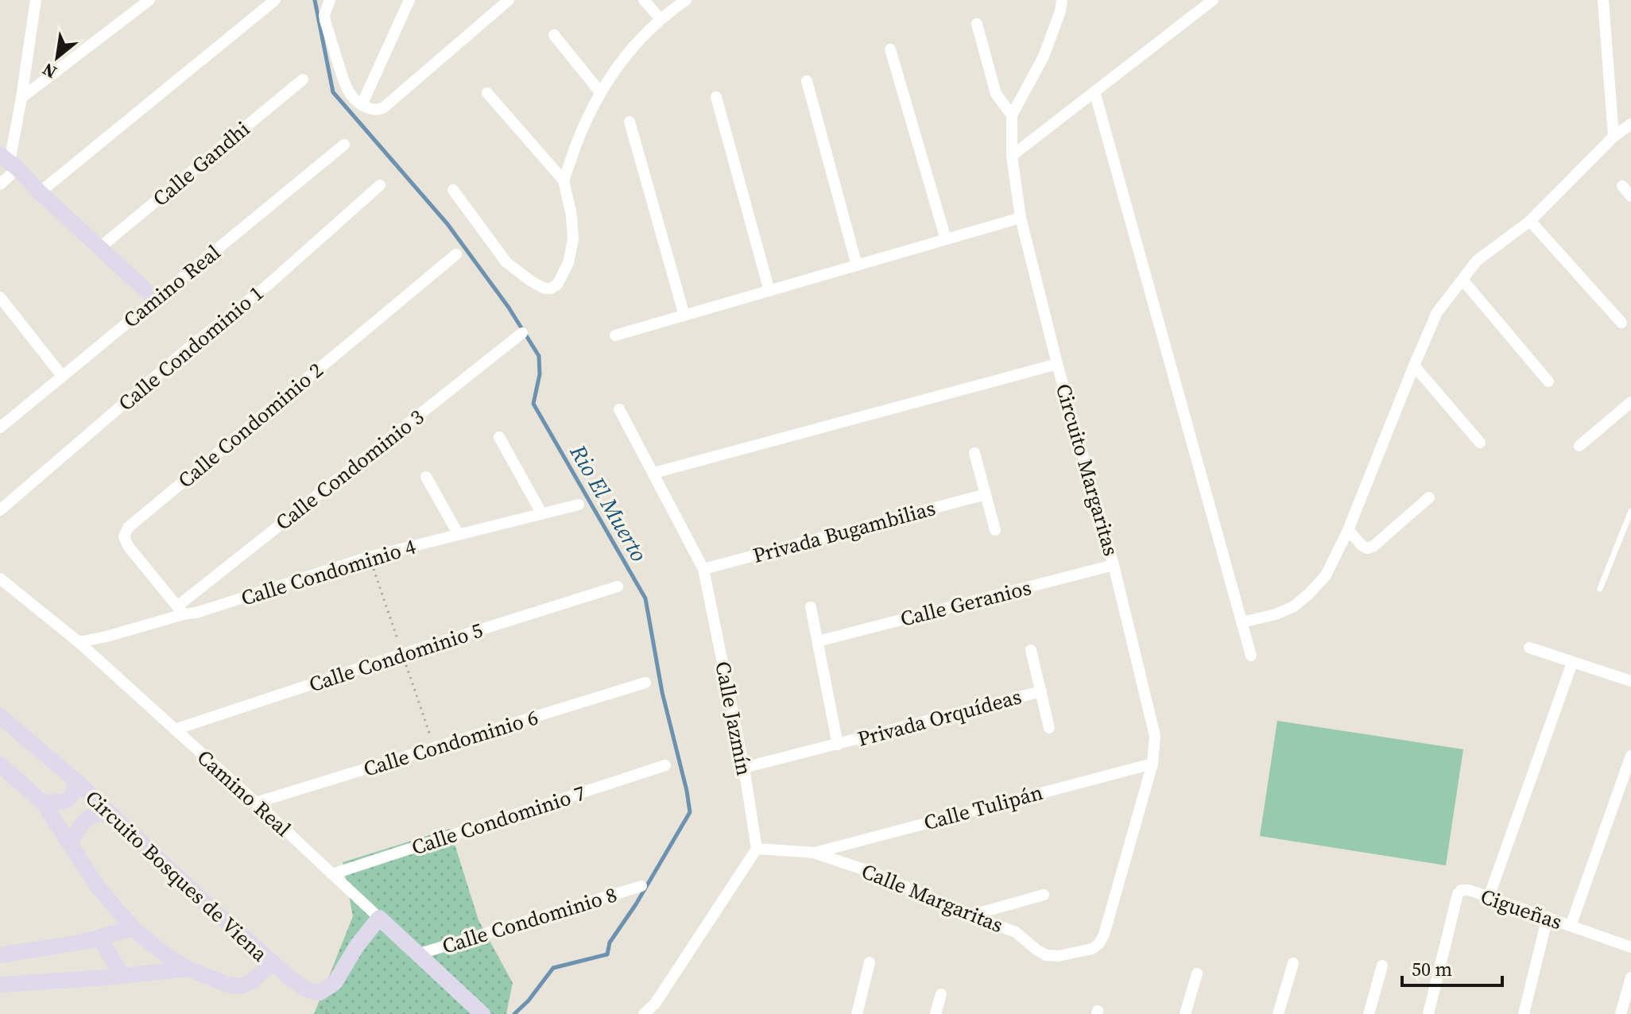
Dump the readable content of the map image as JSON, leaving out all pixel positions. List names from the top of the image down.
{
  "streets": {
    "main road": ["Camino Real", "Circuito Bosques de Viena"],
    "street": [
      "Calle Gandhi",
      "Calle Condominio 1",
      "Calle Condominio 2",
      "Calle Condominio 3",
      "Circuito Margaritas",
      "Privada Bugambilias",
      "Calle Condominio 4",
      "Calle Geranios",
      "Calle Condominio 5",
      "Privada Orquídeas",
      "Calle Jazmín",
      "Calle Condominio 6",
      "Calle Tulipán",
      "Calle Condominio 7",
      "Calle Margaritas",
      "Cigueñas",
      "Calle Condominio 8"
    ]
  },
  "crossings": [
    ["Camino Real", "Calle Condominio 4"],
    ["Camino Real", "Calle Condominio 5"],
    ["Camino Real", "Calle Condominio 6"],
    ["Camino Real", "Calle Condominio 7"],
    ["Camino Real", "Calle Condominio 8"],
    ["Calle Condominio 2", "Calle Condominio 3"],
    ["Calle Condominio 2", "Calle Condominio 4"],
    ["Calle Condominio 3", "Calle Condominio 4"],
    ["Circuito Margaritas", "Calle Geranios"],
    ["Circuito Margaritas", "Calle Jazmín"],
    ["Circuito Margaritas", "Calle Tulipán"],
    ["Circuito Margaritas", "Calle Margaritas"],
    ["Privada Bugambilias", "Calle Jazmín"],
    ["Privada Orquídeas", "Calle Jazmín"],
    ["Calle Jazmín", "Calle Margaritas"],
    ["Calle Tulipán", "Calle Margaritas"]
  ],
  "water": ["Rio El Muerto"],
  "scale_bar": "50 m",
  "north": "bottom left"
}
